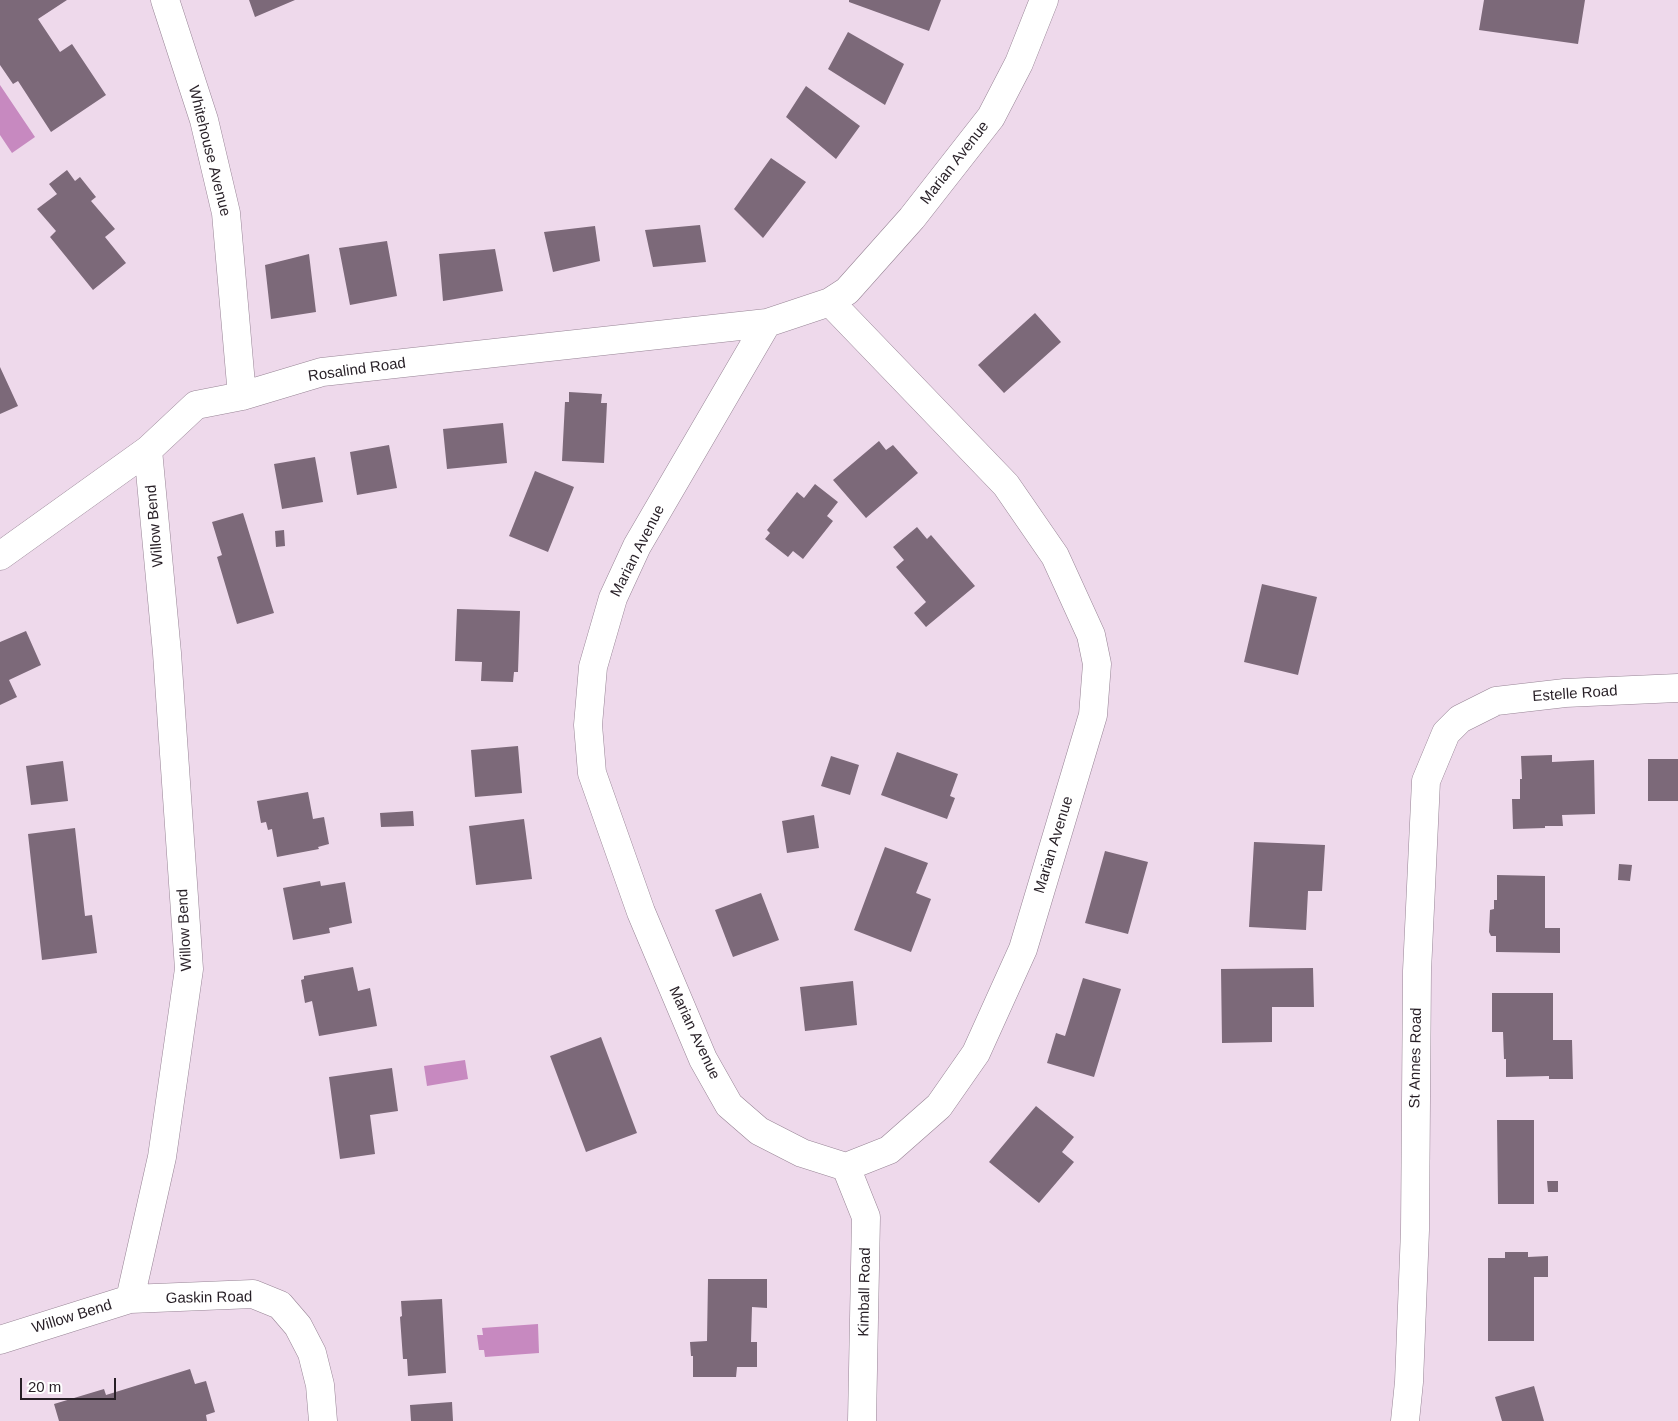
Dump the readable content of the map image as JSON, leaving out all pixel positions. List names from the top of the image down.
{
  "streets": {
    "street": [
      "Whitehouse Avenue",
      "Marian Avenue",
      "Rosalind Road",
      "Willow Bend",
      "Estelle Road",
      "St Annes Road",
      "Kimball Road",
      "Gaskin Road"
    ]
  },
  "crossings": [
    ["Whitehouse Avenue", "Rosalind Road"],
    ["Marian Avenue", "Rosalind Road"],
    ["Marian Avenue", "Kimball Road"],
    ["Rosalind Road", "Willow Bend"],
    ["Willow Bend", "Gaskin Road"],
    ["Estelle Road", "St Annes Road"]
  ],
  "scale_bar": "20 m"
}
